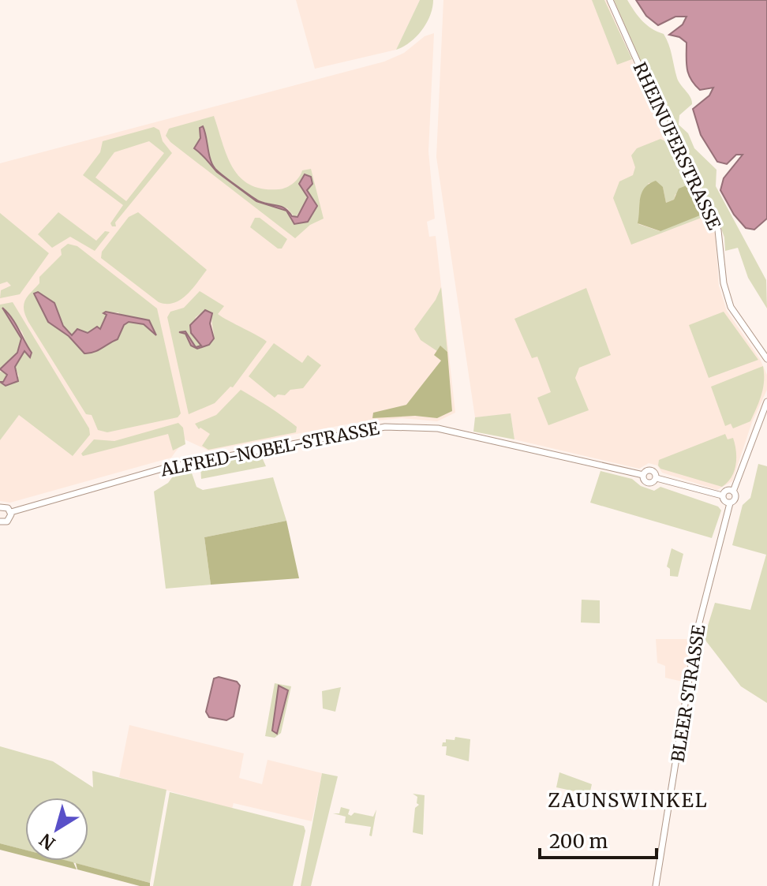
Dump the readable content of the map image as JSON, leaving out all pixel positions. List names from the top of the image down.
{
  "streets": {
    "street": ["RHEINUFERSTRASSE", "ALFRED-NOBEL-STRASSE", "BLEER STRASSE"]
  },
  "crossings": [
    ["ALFRED-NOBEL-STRASSE", "BLEER STRASSE"]
  ],
  "districts": ["ZAUNSWINKEL"],
  "scale_bar": "200 m",
  "north": "bottom left"
}
